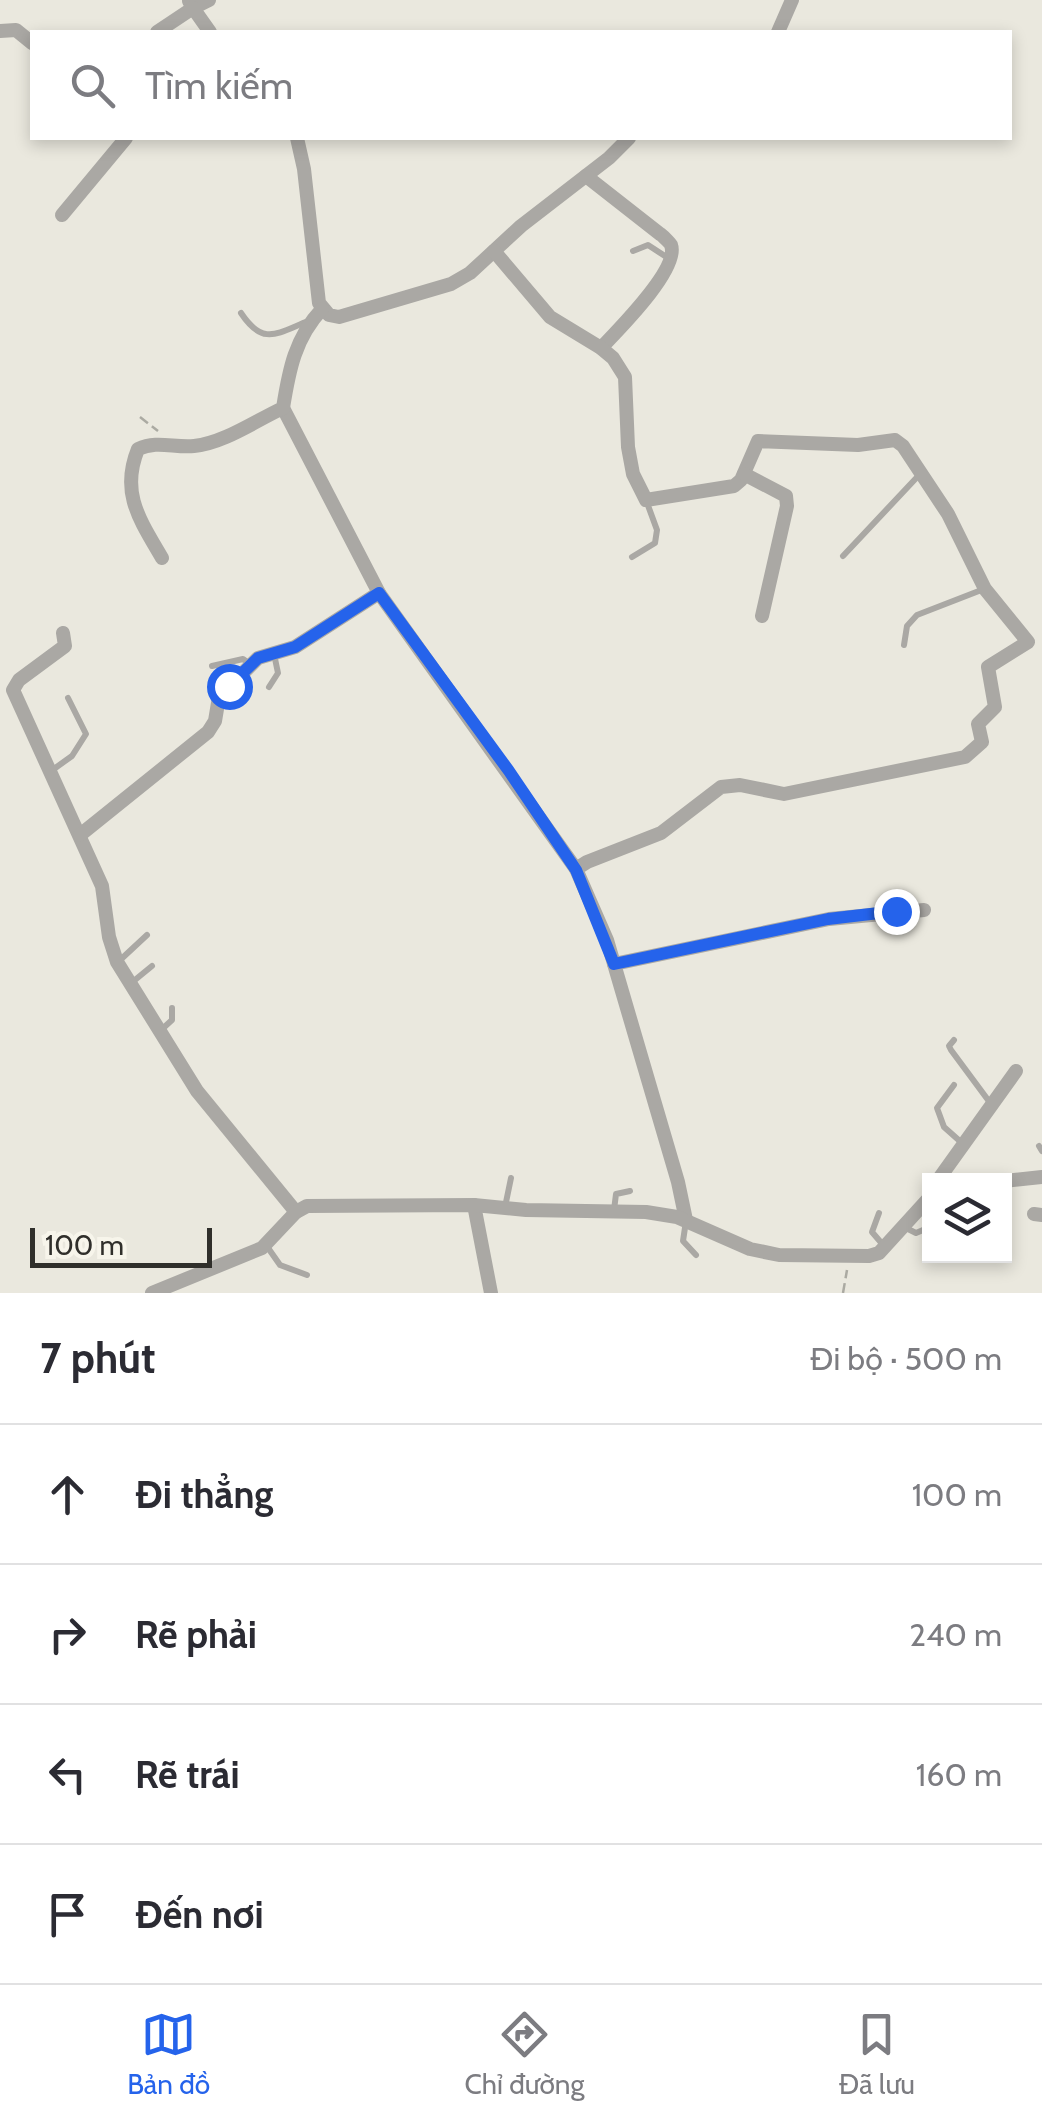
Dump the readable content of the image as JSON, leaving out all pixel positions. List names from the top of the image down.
{
  "scale_bar": "100 m",
  "page": {
    "search": "Tìm kiếm",
    "scale": "100 m",
    "heading": ["7 phút", "Đi bộ · 500 m"],
    "list": [
      ["Đi thẳng", "100 m"],
      ["Rẽ phải", "240 m"],
      ["Rẽ trái", "160 m"],
      "Đến nơi"
    ],
    "nav": ["Bản đồ", "Chỉ đường", "Đã lưu"]
  }
}
